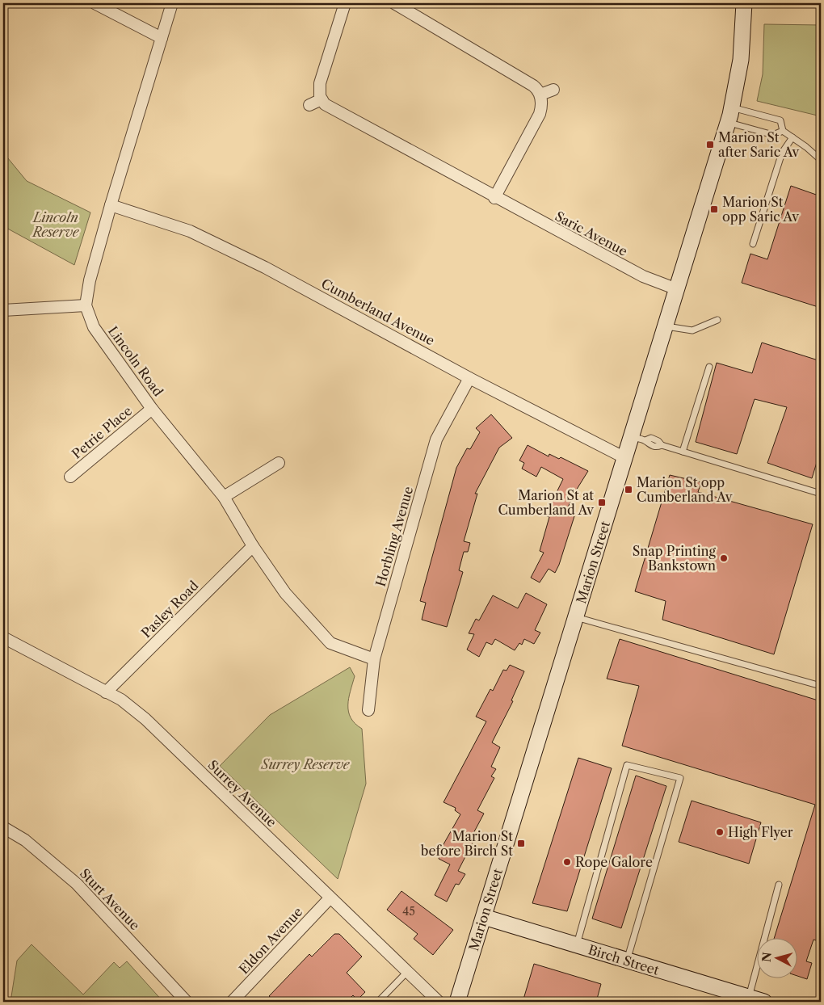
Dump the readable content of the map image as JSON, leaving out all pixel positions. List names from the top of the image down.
{
  "streets": {
    "main road": ["Marion Street", "Birch Street"],
    "street": [
      "Saric Avenue",
      "Cumberland Avenue",
      "Lincoln Road",
      "Petrie Place",
      "Horbling Avenue",
      "Pasley Road",
      "Surrey Avenue",
      "Sturt Avenue",
      "Eldon Avenue"
    ]
  },
  "crossings": [
    ["Saric Avenue", "Marion Street"],
    ["Cumberland Avenue", "Lincoln Road"],
    ["Cumberland Avenue", "Horbling Avenue"],
    ["Cumberland Avenue", "Marion Street"],
    ["Lincoln Road", "Petrie Place"],
    ["Lincoln Road", "Horbling Avenue"],
    ["Lincoln Road", "Pasley Road"],
    ["Marion Street", "Birch Street"],
    ["Pasley Road", "Surrey Avenue"],
    ["Surrey Avenue", "Eldon Avenue"]
  ],
  "parks": ["Lincoln Reserve", "Surrey Reserve"],
  "places": {
    "transit": [
      "Marion St after Saric Av",
      "Marion St opp Saric Av",
      "Marion St opp Cumberland Av",
      "Marion St at Cumberland Av",
      "Marion St before Birch St"
    ],
    "other": ["Snap Printing Bankstown", "High Flyer", "Rope Galore"]
  },
  "house_numbers": ["45"],
  "north": "left"
}
